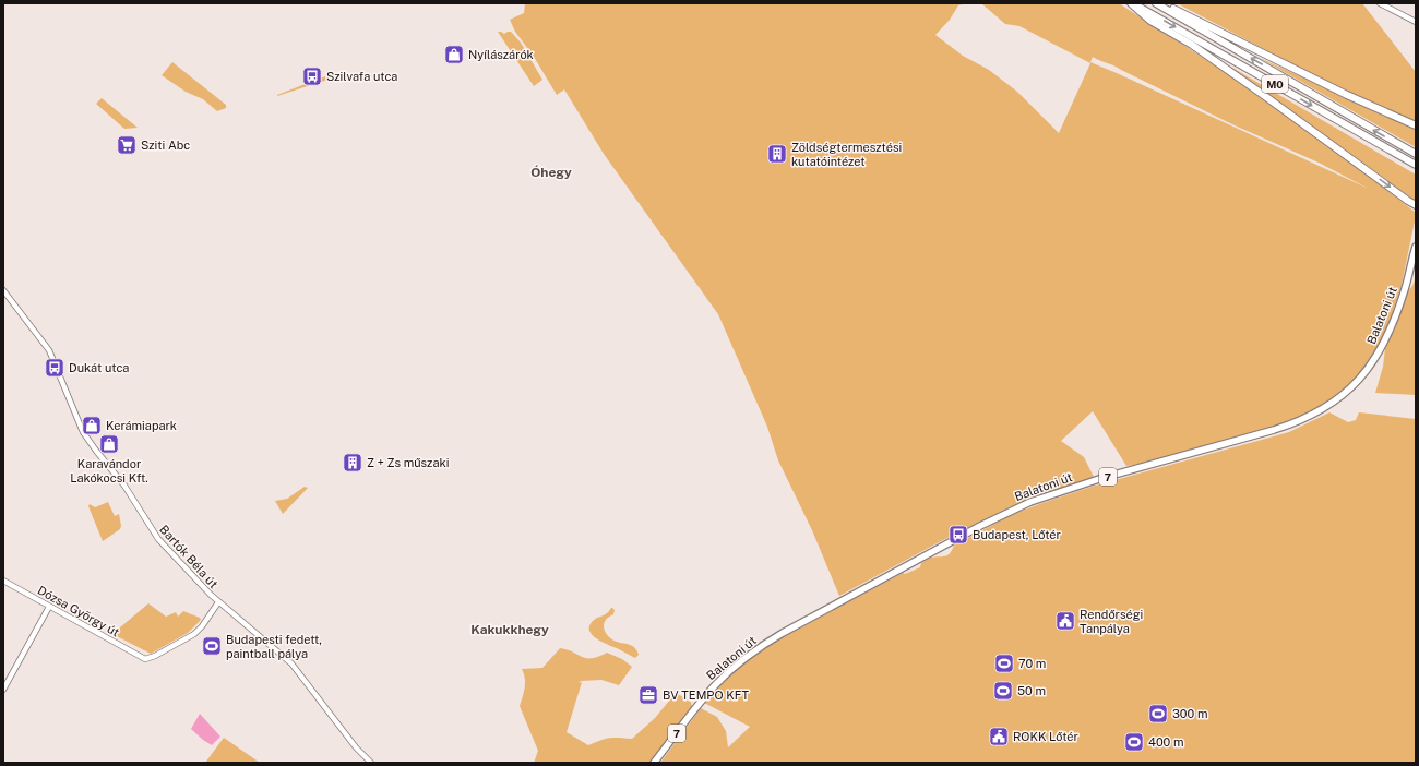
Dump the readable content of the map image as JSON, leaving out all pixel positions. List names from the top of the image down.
{
  "streets": {
    "highway": ["M0"],
    "main road": ["Balatoni út", "7"],
    "street": ["Bartók Béla út", "Dózsa György út"]
  },
  "crossings": [
    ["Bartók Béla út", "Dózsa György út"]
  ],
  "districts": ["Óhegy", "Kakukkhegy"],
  "places": {
    "shop": ["Nyílászárók", "Kerámiapark", "Karavándor Lakókocsi Kft."],
    "bus stop": ["Szilvafa utca", "Dukát utca", "Budapest, Lőtér"],
    "supermarket": ["Sziti Abc"],
    "building": ["Zöldségtermesztési kutatóintézet", "Z + Zs műszaki"],
    "public building": ["Rendőrségi Tanpálya", "ROKK Lőtér"],
    "sports": [
      "Budapesti fedett, paintball pálya",
      "70 m",
      "50 m",
      "300 m",
      "400 m"
    ],
    "office": ["BV TEMPO KFT"]
  }
}
